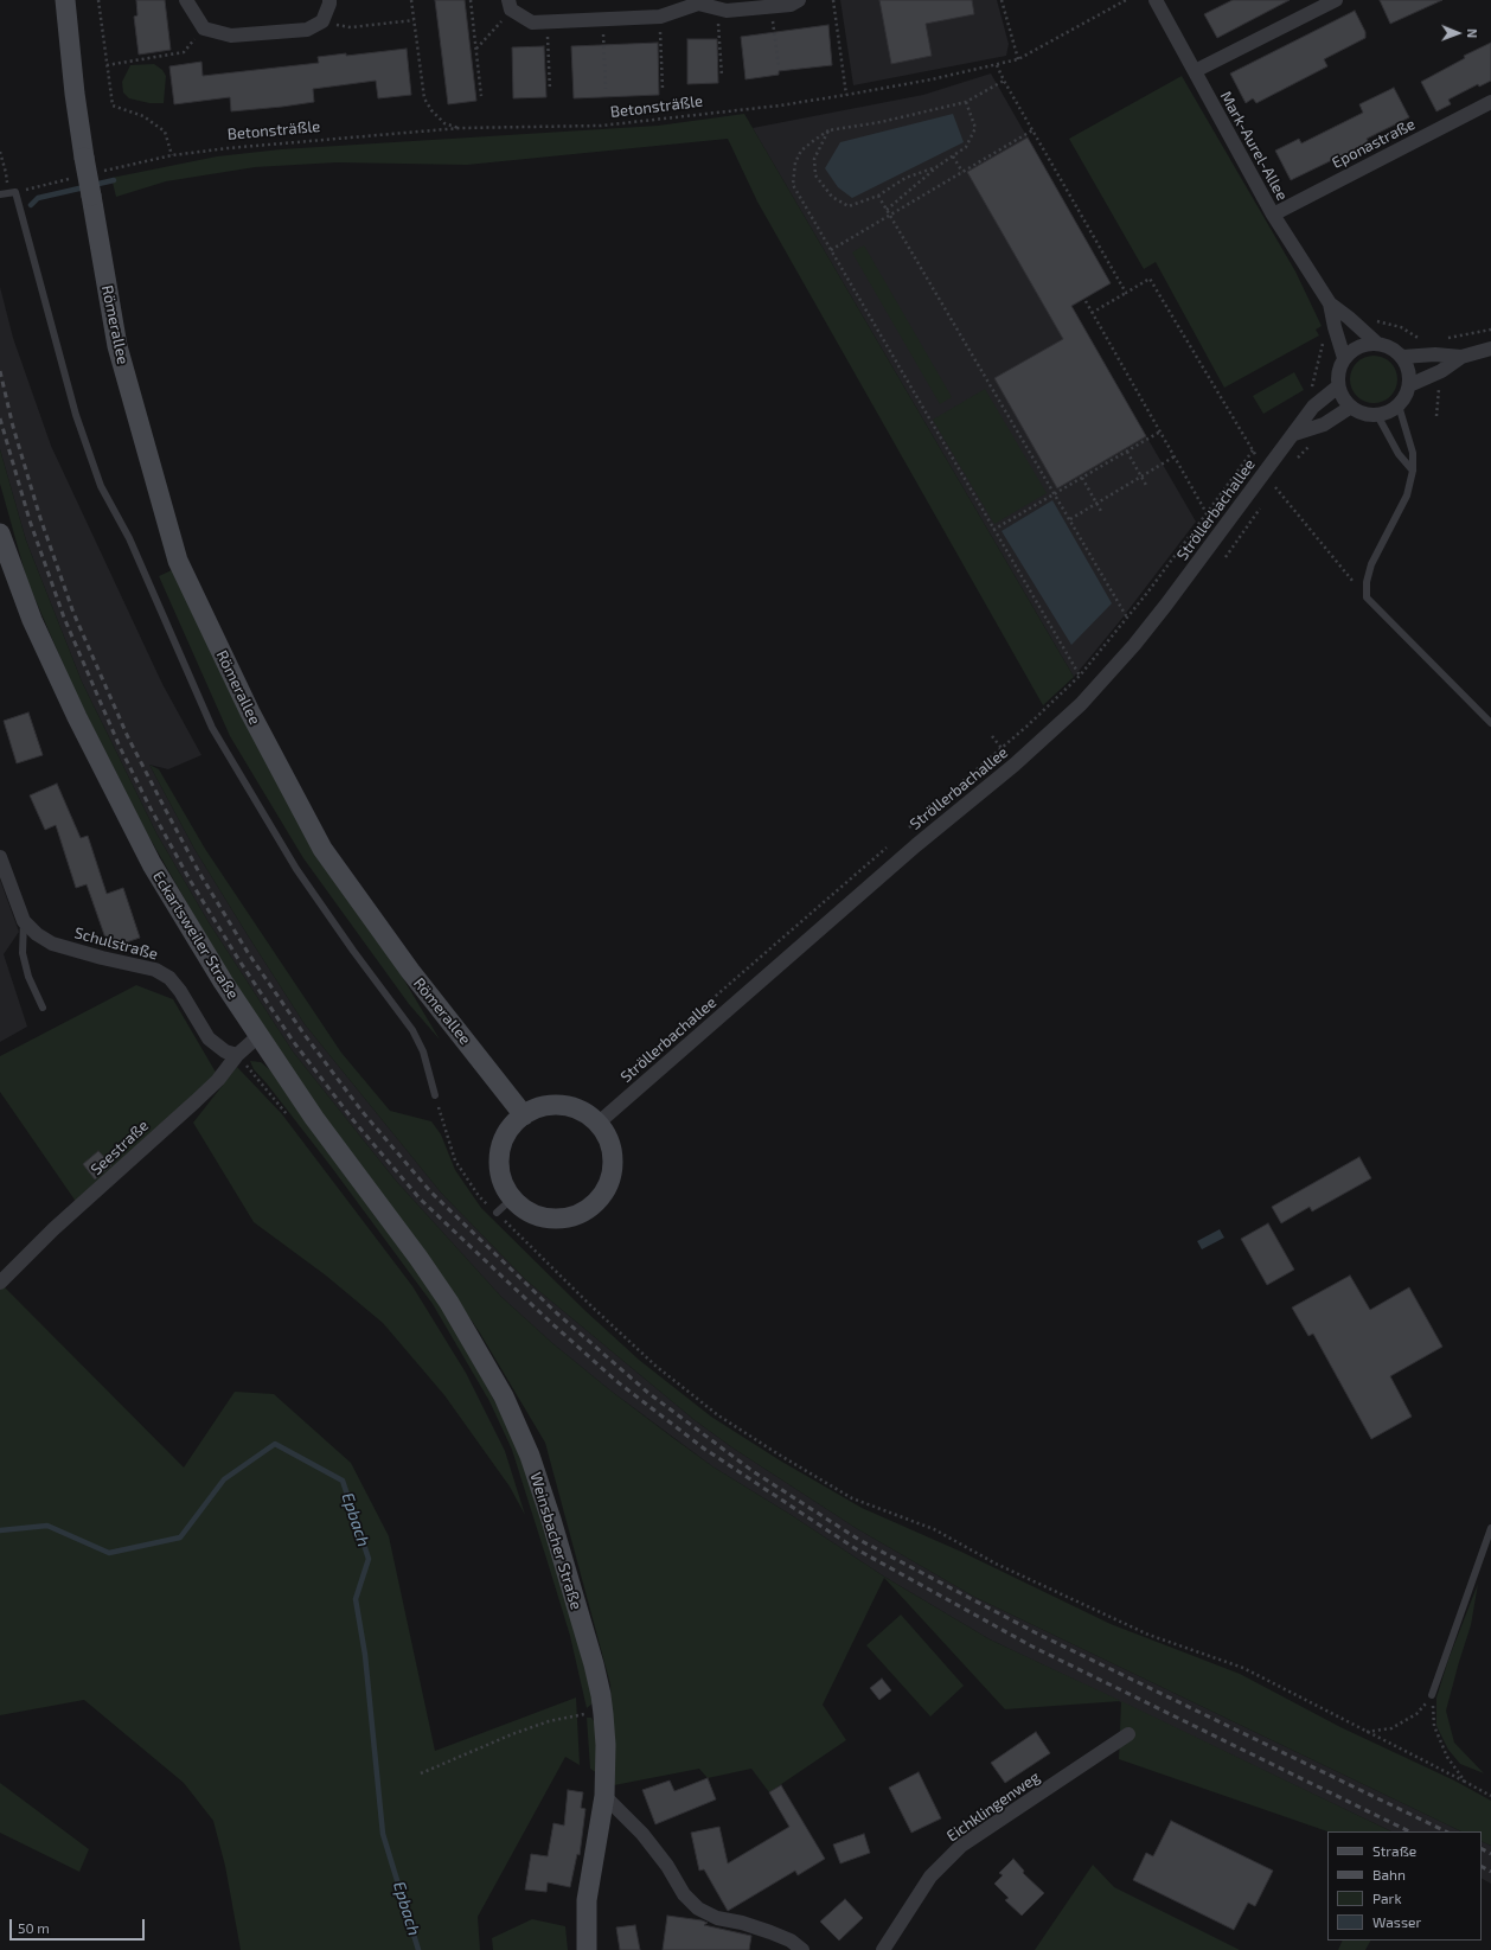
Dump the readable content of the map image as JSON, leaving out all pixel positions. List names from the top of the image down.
{
  "streets": {
    "street": [
      "Eponastraße",
      "Mark-Aurel-Allee",
      "Römerallee",
      "Ströllerbachallee",
      "Eckartsweiler Straße",
      "Schulstraße",
      "Seestraße",
      "Weinsbacher Straße",
      "Eichklingenweg"
    ],
    "path": ["Betonsträßle"]
  },
  "crossings": [
    ["Eponastraße", "Mark-Aurel-Allee"],
    ["Mark-Aurel-Allee", "Ströllerbachallee"],
    ["Römerallee", "Ströllerbachallee"],
    ["Eckartsweiler Straße", "Seestraße"],
    ["Eckartsweiler Straße", "Weinsbacher Straße"],
    ["Schulstraße", "Seestraße"]
  ],
  "water": ["Epbach"],
  "legend": [
    "Straße",
    "Bahn",
    "Park",
    "Wasser"
  ],
  "scale_bar": "50 m",
  "north": "right"
}
